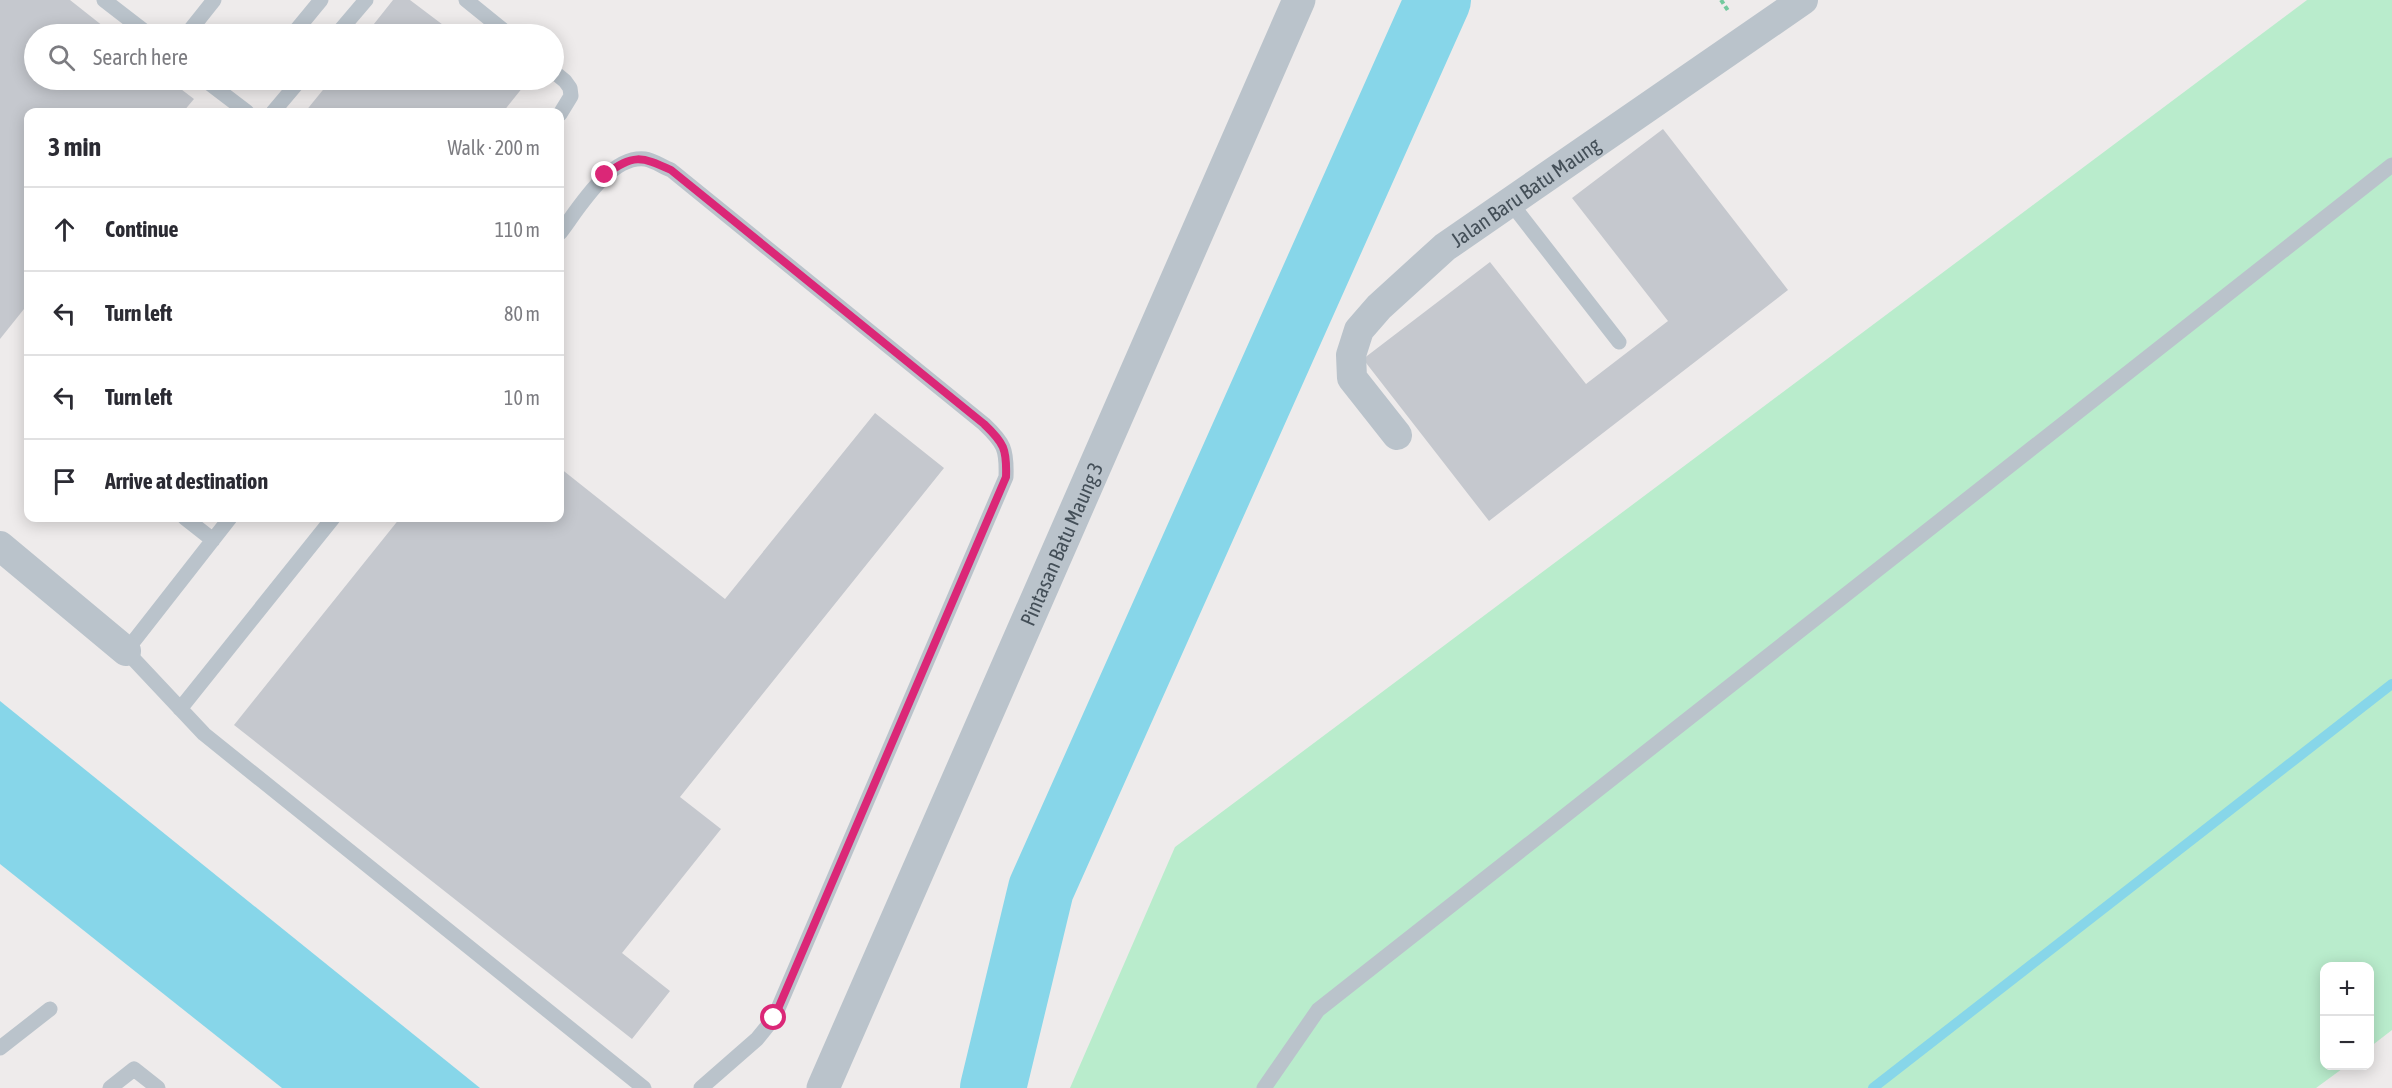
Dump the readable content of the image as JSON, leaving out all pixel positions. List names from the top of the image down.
{
  "streets": {
    "street": ["Jalan Baru Batu Maung", "Pintasan Batu Maung 3"]
  },
  "page": {
    "search": "Search here",
    "heading": ["3 min", "Walk · 200 m"],
    "list": [
      ["Continue", "110 m"],
      ["Turn left", "80 m"],
      ["Turn left", "10 m"],
      "Arrive at destination"
    ],
    "map_buttons": ["+", "−"]
  }
}
